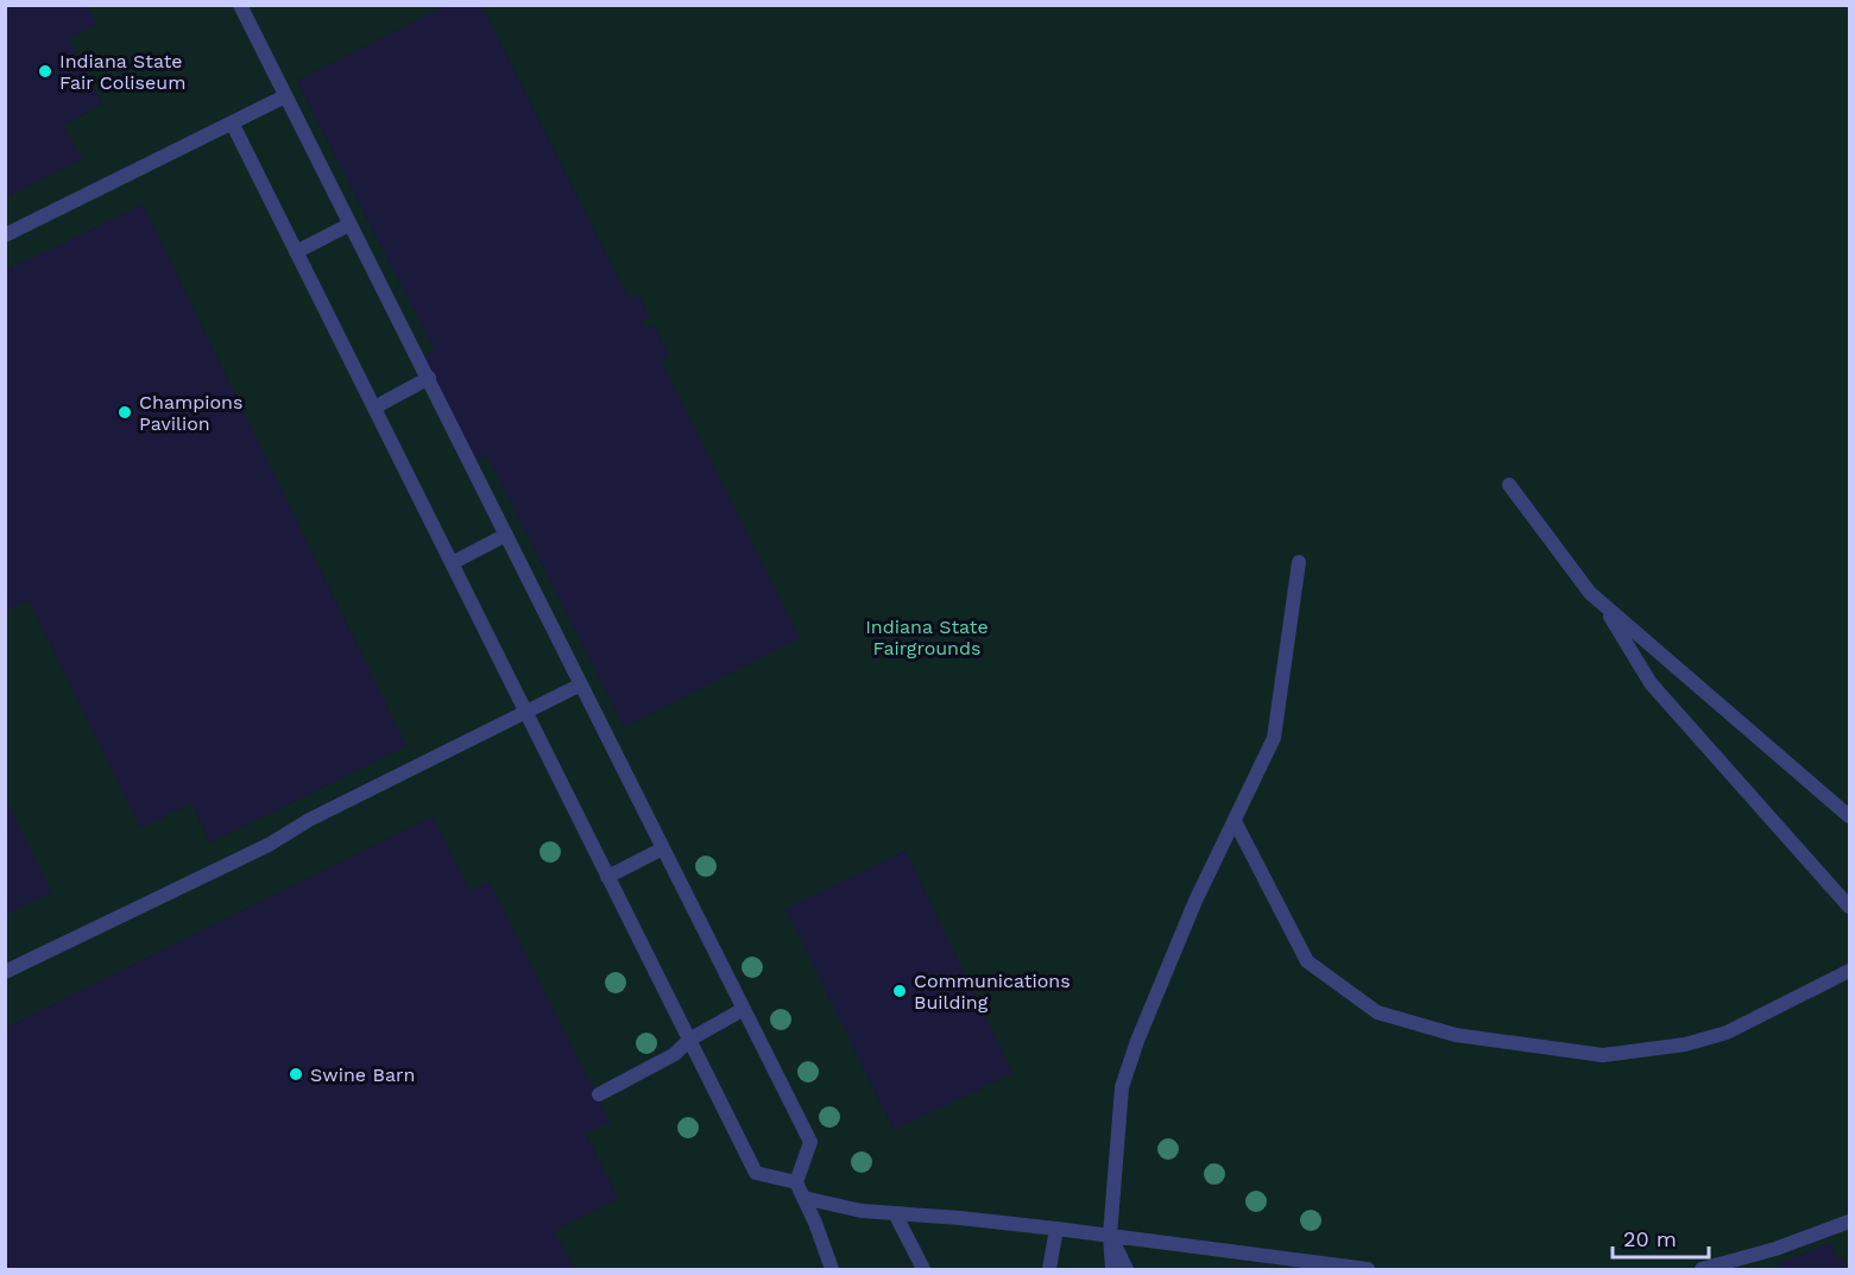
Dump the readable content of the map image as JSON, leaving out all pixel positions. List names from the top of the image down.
{
  "parks": ["Indiana State Fairgrounds"],
  "places": [
    "Indiana State Fair Coliseum",
    "Champions Pavilion",
    "Communications Building",
    "Swine Barn"
  ],
  "scale_bar": "20 m"
}
